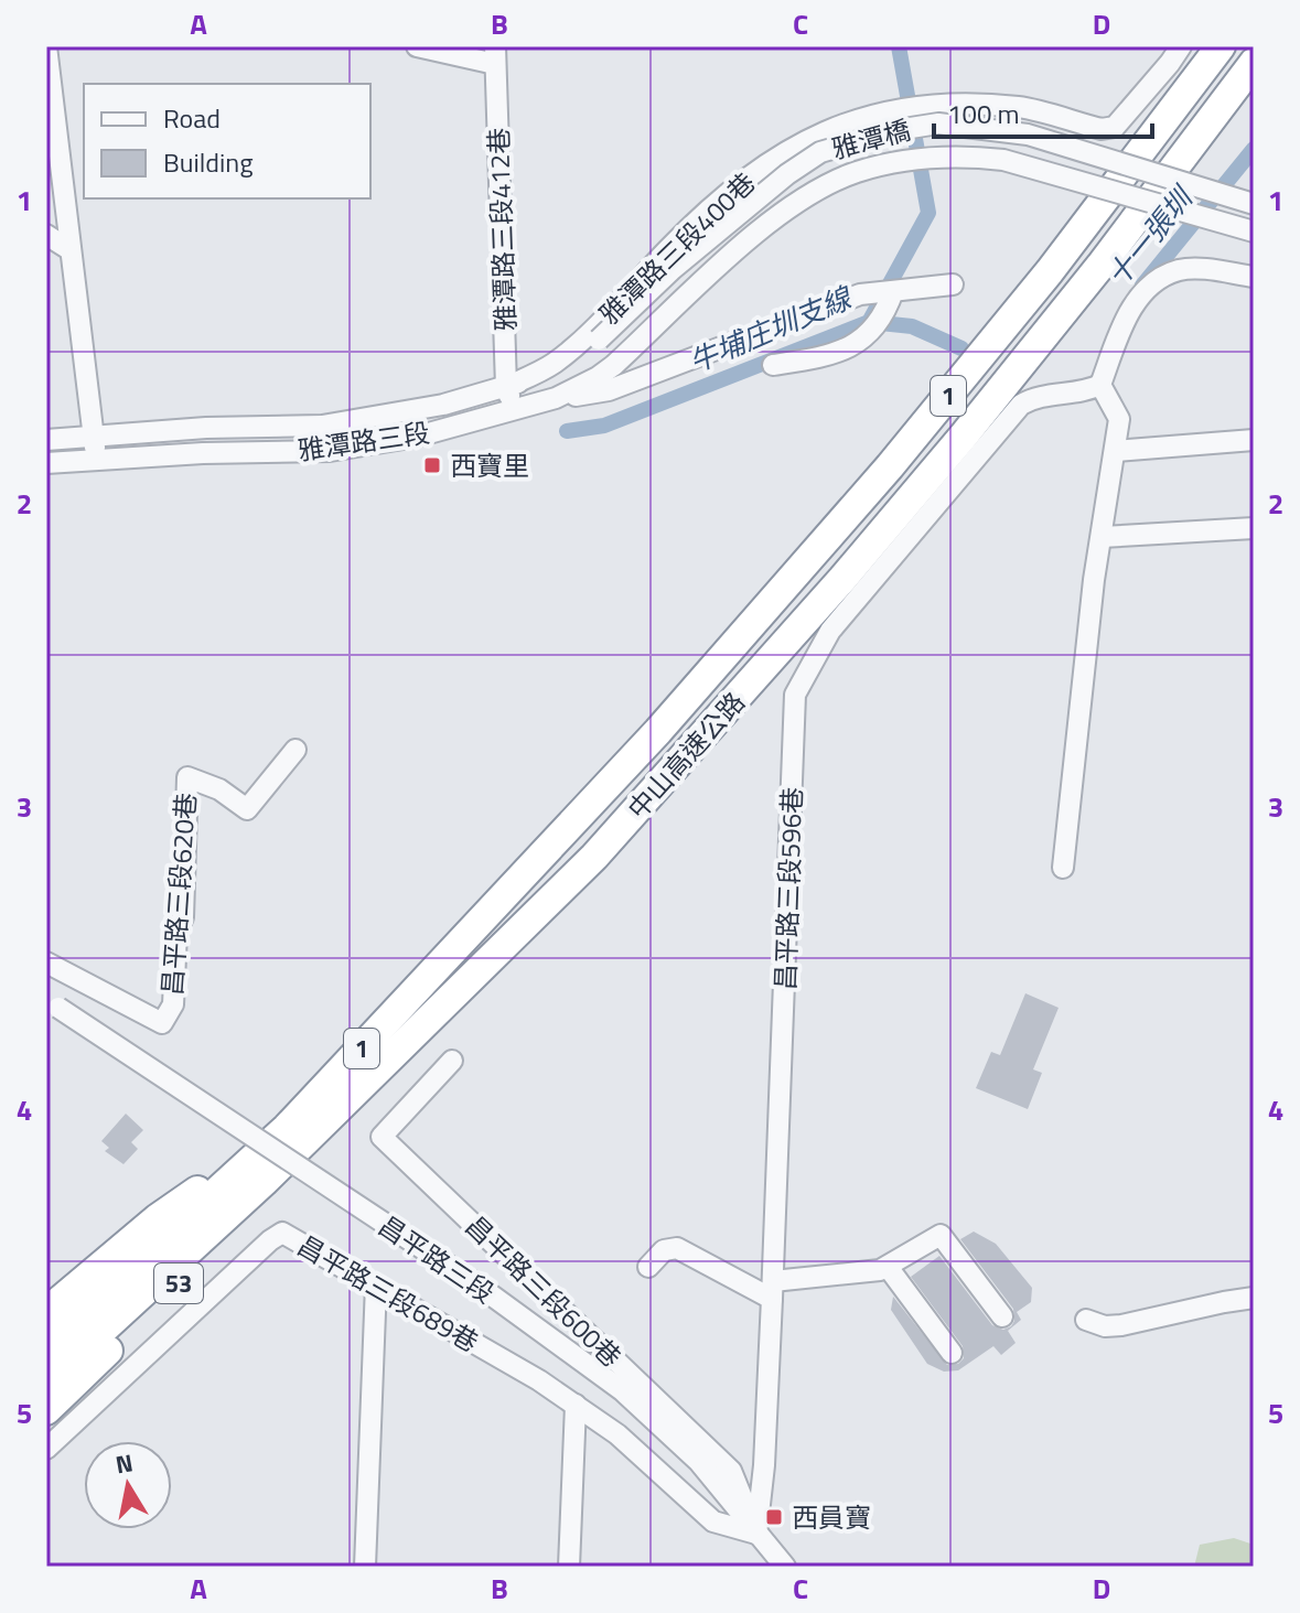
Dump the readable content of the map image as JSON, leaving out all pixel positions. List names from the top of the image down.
{
  "streets": {
    "highway": ["1", "中山高速公路", "53"],
    "street": [
      "雅潭橋",
      "雅潭路三段412巷",
      "雅潭路三段400巷",
      "雅潭路三段",
      "昌平路三段596巷",
      "昌平路三段620巷",
      "昌平路三段",
      "昌平路三段600巷",
      "昌平路三段689巷"
    ]
  },
  "crossings": [
    ["雅潭橋", "雅潭路三段"],
    ["雅潭路三段412巷", "雅潭路三段400巷"],
    ["雅潭路三段412巷", "雅潭路三段"],
    ["雅潭路三段400巷", "雅潭路三段"],
    ["中山高速公路", "53"],
    ["昌平路三段596巷", "昌平路三段"],
    ["昌平路三段596巷", "昌平路三段600巷"],
    ["昌平路三段596巷", "昌平路三段689巷"],
    ["昌平路三段", "昌平路三段600巷"],
    ["昌平路三段", "昌平路三段689巷"],
    ["昌平路三段600巷", "昌平路三段689巷"]
  ],
  "water": ["十一張圳", "牛埔庄圳支線"],
  "places": {
    "transit": ["西寶里", "西員寶"]
  },
  "legend": ["Road", "Building"],
  "scale_bar": "100 m",
  "north": "top",
  "grid": {
    "columns": [
      "A",
      "B",
      "C",
      "D"
    ],
    "rows": [
      "1",
      "2",
      "3",
      "4",
      "5"
    ]
  }
}
